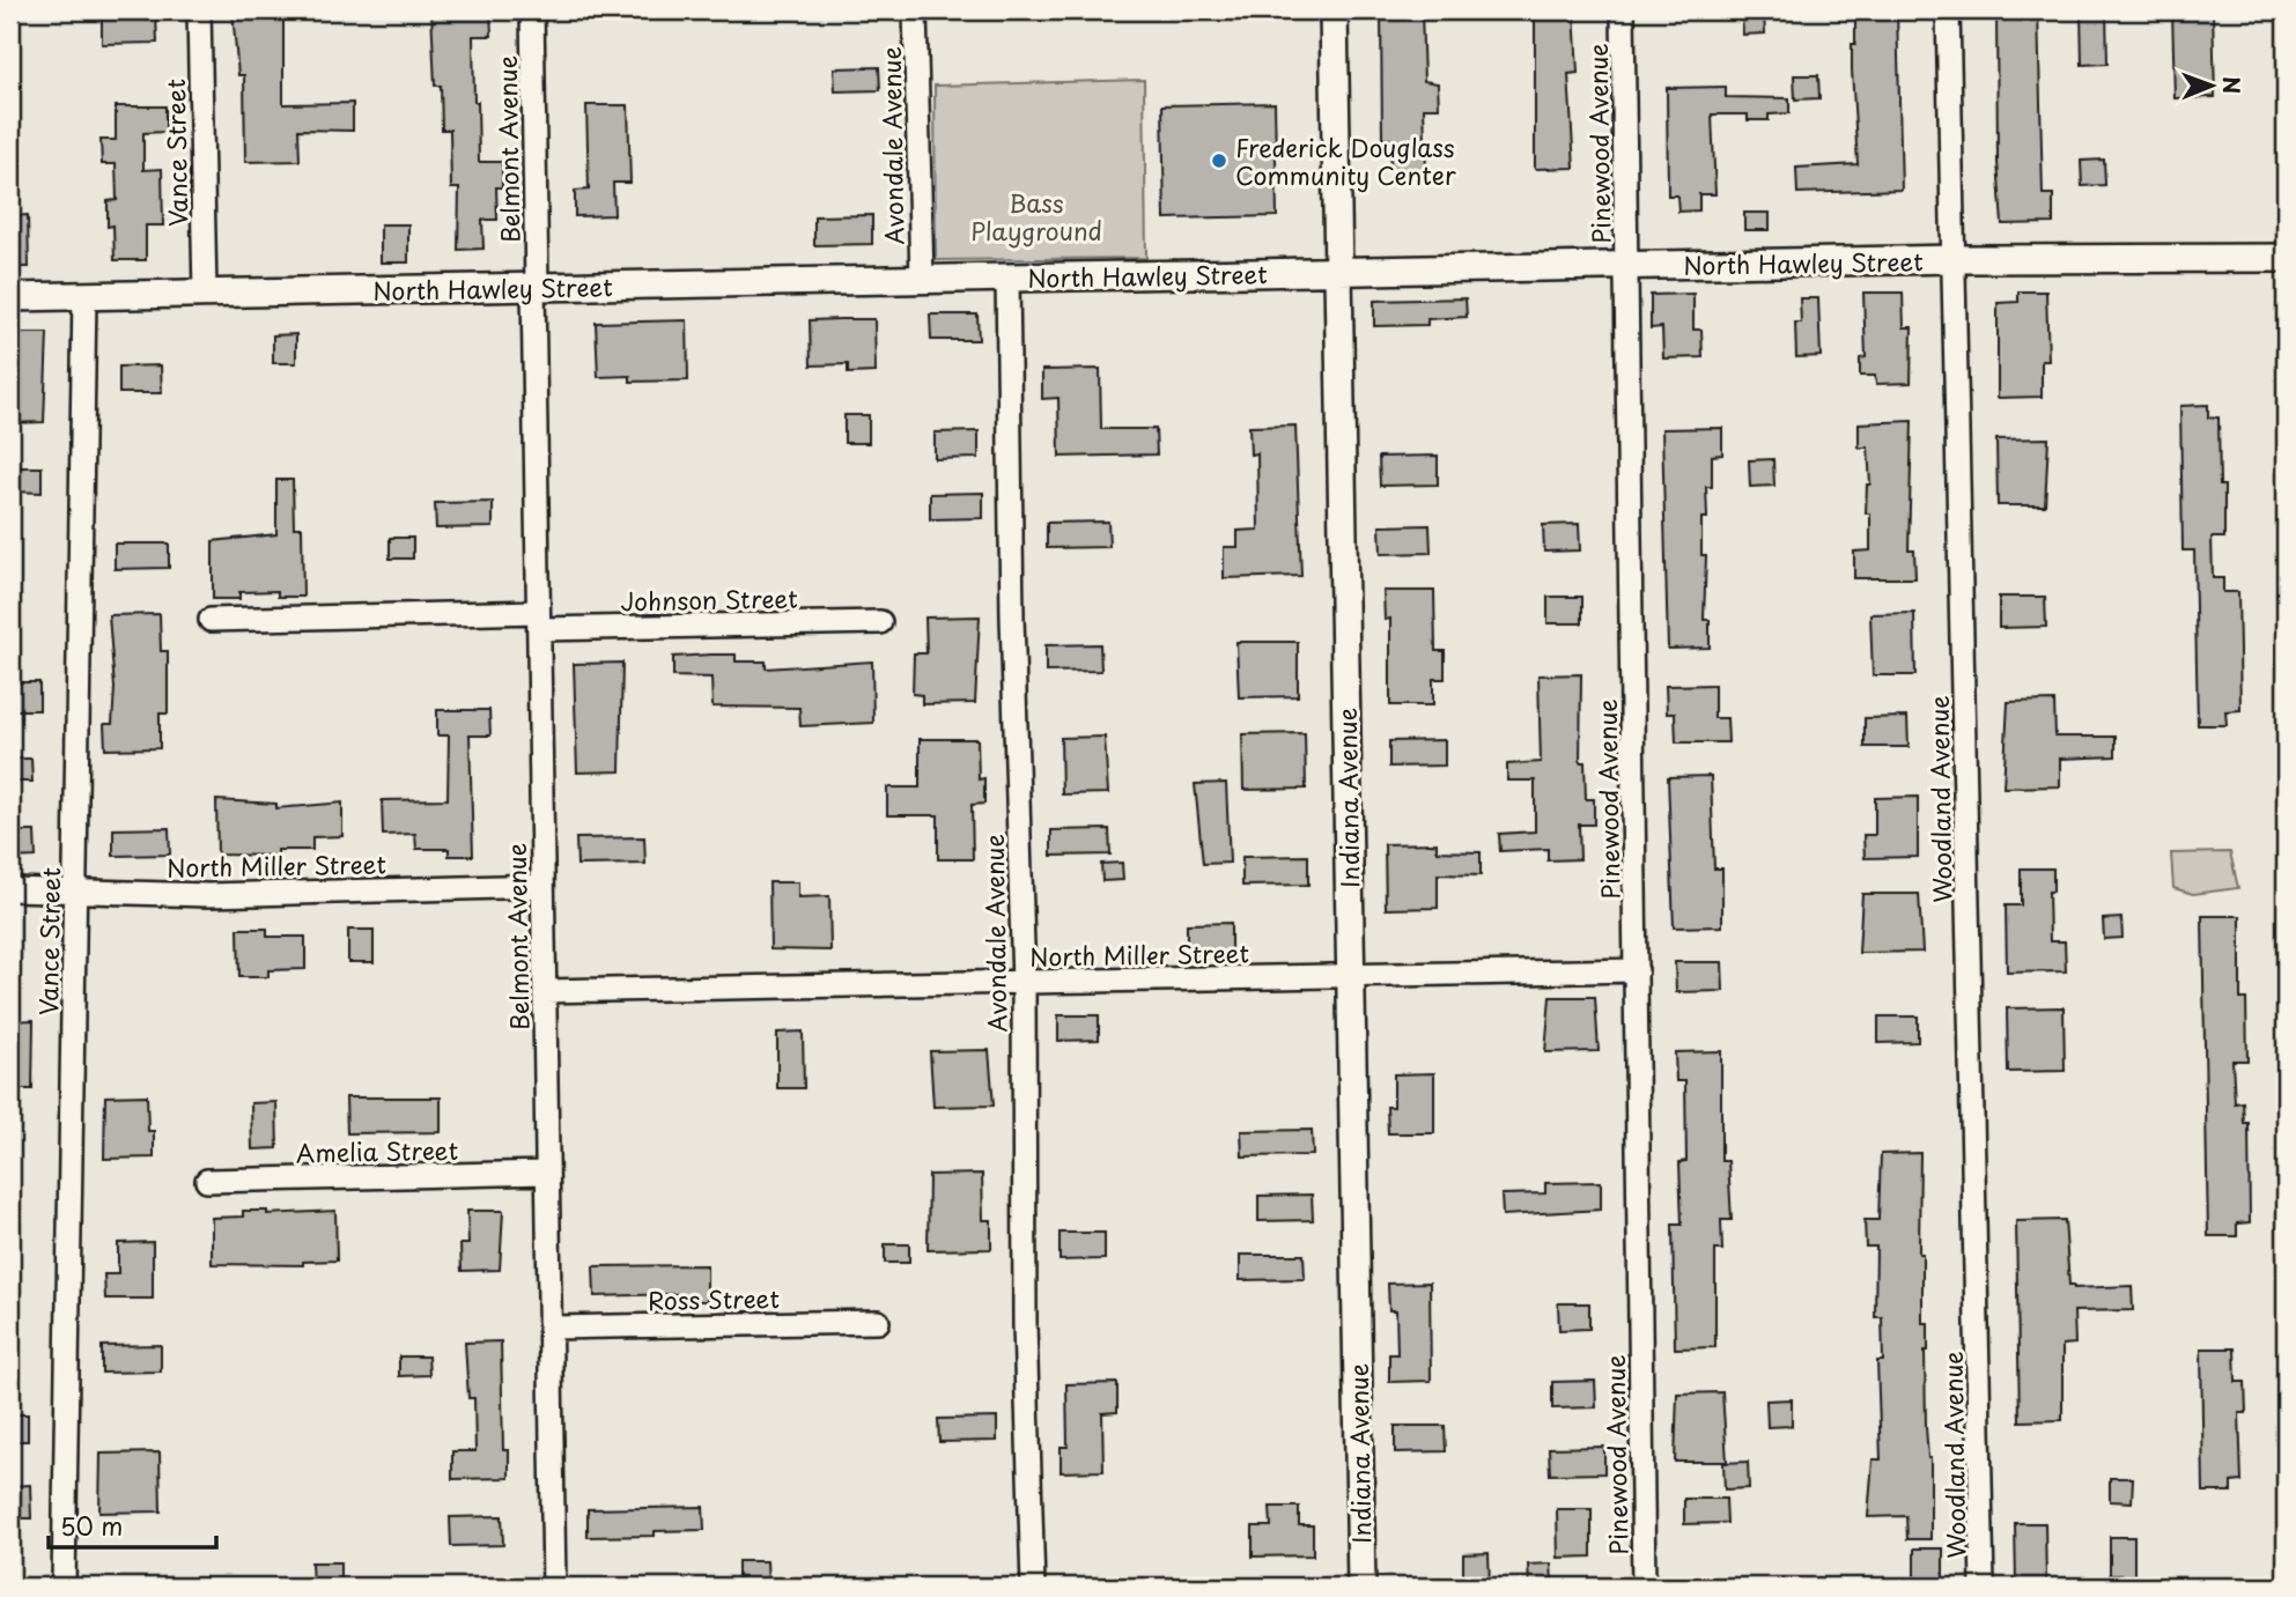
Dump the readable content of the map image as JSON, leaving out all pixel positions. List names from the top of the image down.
{
  "streets": {
    "street": [
      "Pinewood Avenue",
      "Avondale Avenue",
      "Belmont Avenue",
      "Vance Street",
      "North Hawley Street",
      "Johnson Street",
      "Indiana Avenue",
      "Woodland Avenue",
      "North Miller Street",
      "Amelia Street",
      "Ross Street"
    ]
  },
  "crossings": [
    ["Pinewood Avenue", "North Hawley Street"],
    ["Pinewood Avenue", "North Miller Street"],
    ["Avondale Avenue", "North Hawley Street"],
    ["Avondale Avenue", "North Miller Street"],
    ["Belmont Avenue", "North Hawley Street"],
    ["Belmont Avenue", "Johnson Street"],
    ["Belmont Avenue", "North Miller Street"],
    ["Belmont Avenue", "Amelia Street"],
    ["Belmont Avenue", "Ross Street"],
    ["Vance Street", "North Hawley Street"],
    ["Vance Street", "North Miller Street"],
    ["North Hawley Street", "Indiana Avenue"],
    ["North Hawley Street", "Woodland Avenue"],
    ["Indiana Avenue", "North Miller Street"]
  ],
  "parks": ["Bass Playground"],
  "places": ["Frederick Douglass Community Center"],
  "scale_bar": "50 m",
  "north": "right"
}
